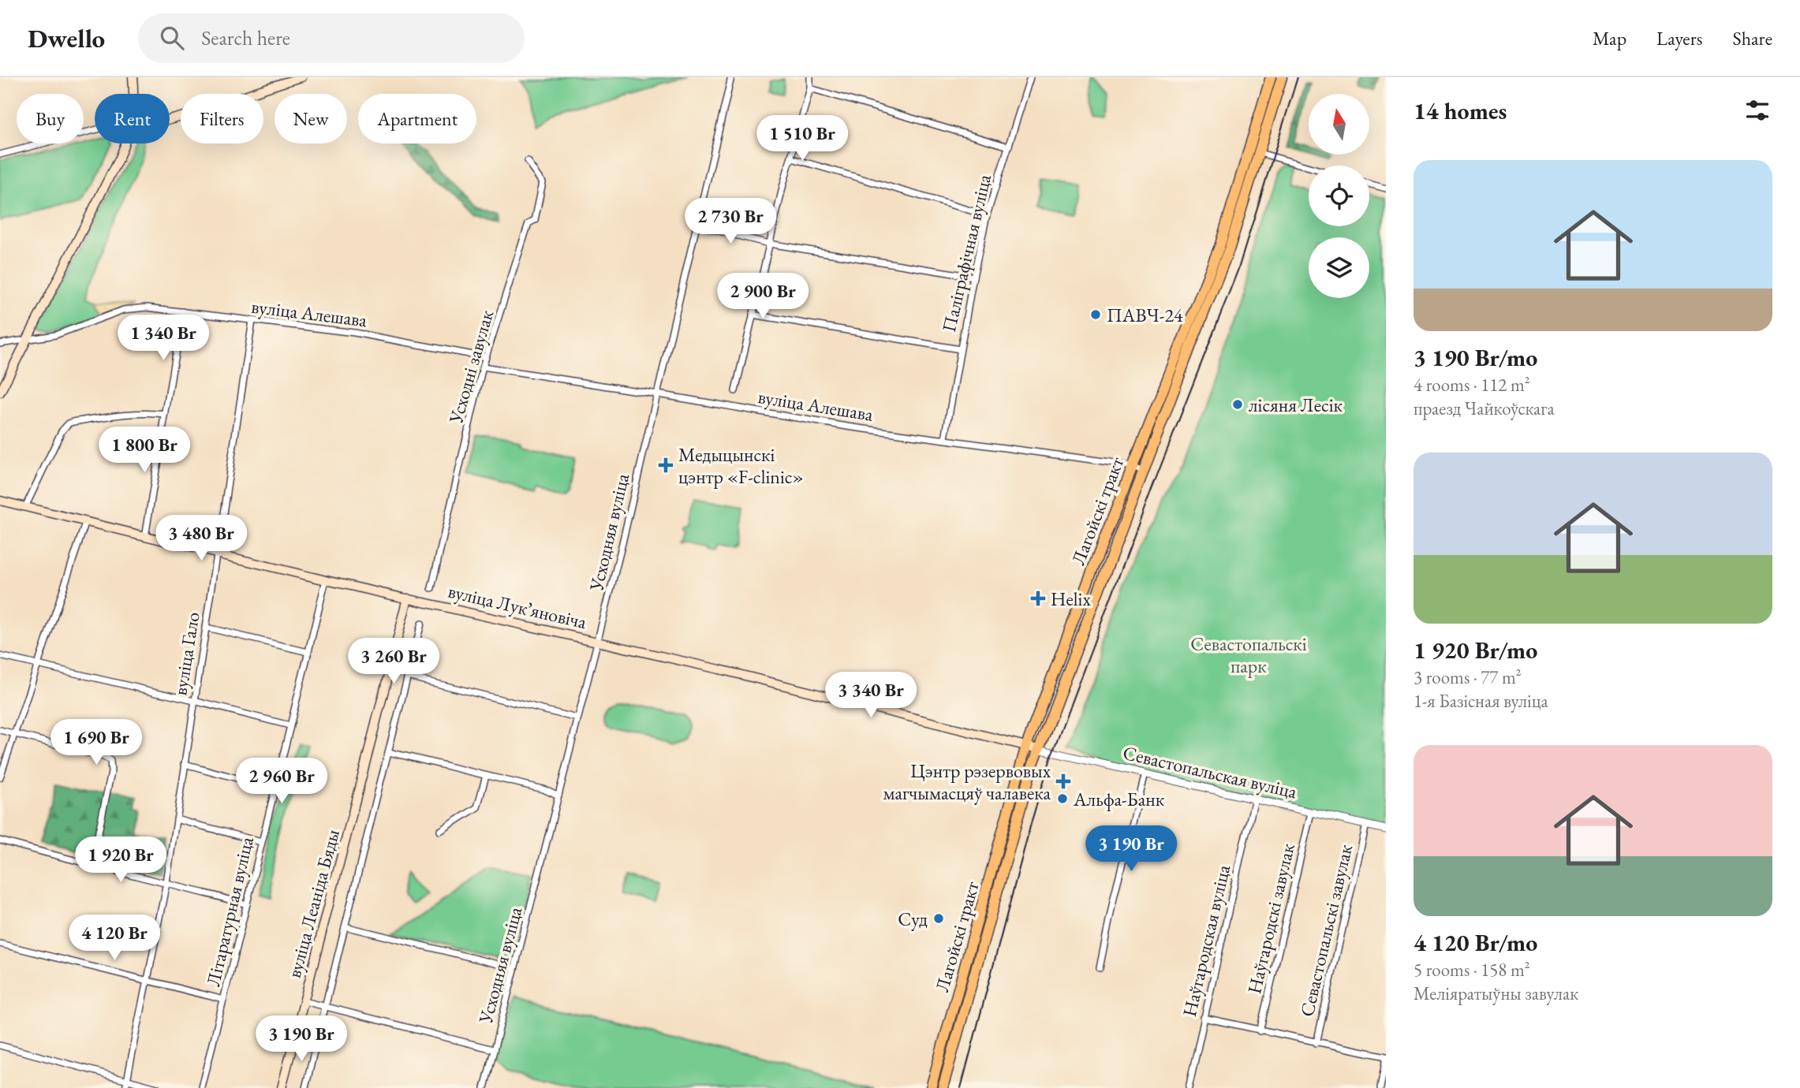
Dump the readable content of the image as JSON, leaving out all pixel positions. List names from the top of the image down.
{
  "streets": {
    "main road": [
      "Лагойскі тракт",
      "вуліца Лукʼяновіча",
      "Севастопальская вуліца",
      "вуліца Леаніда Бяды"
    ],
    "street": [
      "Паліграфічная вуліца",
      "вуліца Алешава",
      "Усходні завулак",
      "Усходняя вуліца",
      "вуліца Гало",
      "Літаратурная вуліца",
      "Наўгародскі завулак",
      "Севастопальскі завулак",
      "Наўгародская вуліца"
    ]
  },
  "crossings": [
    ["Паліграфічная вуліца", "вуліца Алешава"],
    ["вуліца Алешава", "Усходні завулак"],
    ["вуліца Алешава", "Лагойскі тракт"],
    ["вуліца Алешава", "Усходняя вуліца"],
    ["вуліца Алешава", "вуліца Гало"],
    ["Лагойскі тракт", "вуліца Лукʼяновіча"],
    ["Лагойскі тракт", "Севастопальская вуліца"],
    ["Усходняя вуліца", "вуліца Лукʼяновіча"],
    ["вуліца Лукʼяновіча", "вуліца Гало"],
    ["вуліца Лукʼяновіча", "Севастопальская вуліца"],
    ["вуліца Лукʼяновіча", "вуліца Леаніда Бяды"],
    ["вуліца Лукʼяновіча", "Літаратурная вуліца"],
    ["Севастопальская вуліца", "Наўгародскі завулак"],
    ["Севастопальская вуліца", "Севастопальскі завулак"],
    ["Севастопальская вуліца", "Наўгародская вуліца"]
  ],
  "parks": ["Севастопальскі парк"],
  "places": {
    "other": [
      "ПАВЧ-24",
      "лісяня Лесік",
      "Альфа-Банк",
      "Суд"
    ],
    "health": ["Медыцынскі цэнтр «F-clinic»", "Helix", "Цэнтр рэзервовых магчымасцяў чалавека"]
  },
  "north": "top",
  "page": {
    "header": "Dwello",
    "search": "Search here",
    "nav": ["Map", "Layers", "Share"],
    "heading": "14 homes",
    "chip": [
      "Buy",
      "Rent",
      "Filters",
      "New",
      "Apartment"
    ],
    "price": [
      "1 510 Br",
      "2 730 Br",
      "2 900 Br",
      "1 340 Br",
      "1 800 Br",
      "3 480 Br",
      "3 260 Br",
      "3 340 Br",
      "1 690 Br",
      "2 960 Br",
      "3 190 Br",
      "1 920 Br",
      "4 120 Br",
      "3 190 Br"
    ],
    "list": [
      {
        "name": "3 190 Br/mo",
        "note": "4 rooms · 112 m² · праезд Чайкоўскага"
      },
      {
        "name": "1 920 Br/mo",
        "note": "3 rooms · 77 m² · 1-я Базісная вуліца"
      },
      {
        "name": "4 120 Br/mo",
        "note": "5 rooms · 158 m² · Меліяратыўны завулак"
      }
    ]
  }
}
